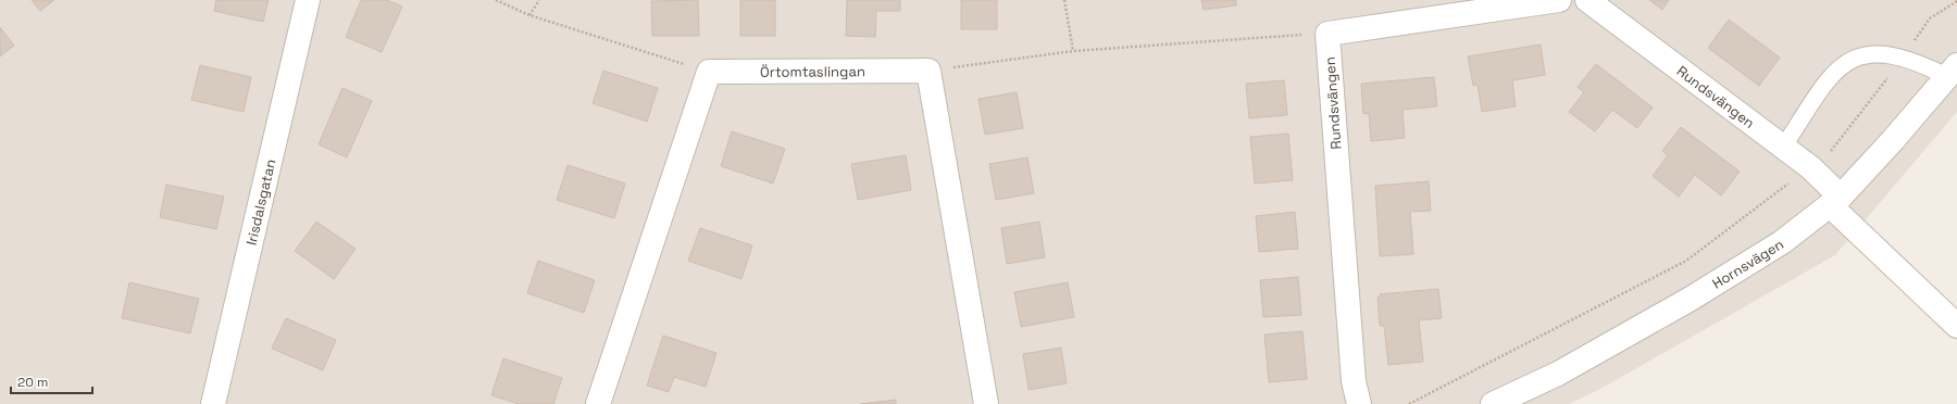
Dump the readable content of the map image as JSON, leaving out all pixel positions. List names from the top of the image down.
{
  "streets": {
    "street": [
      "Örtomtaslingan",
      "Rundsvängen",
      "Irisdalsgatan",
      "Hornsvägen"
    ]
  },
  "crossings": [
    ["Rundsvängen", "Hornsvägen"]
  ],
  "scale_bar": "20 m"
}
